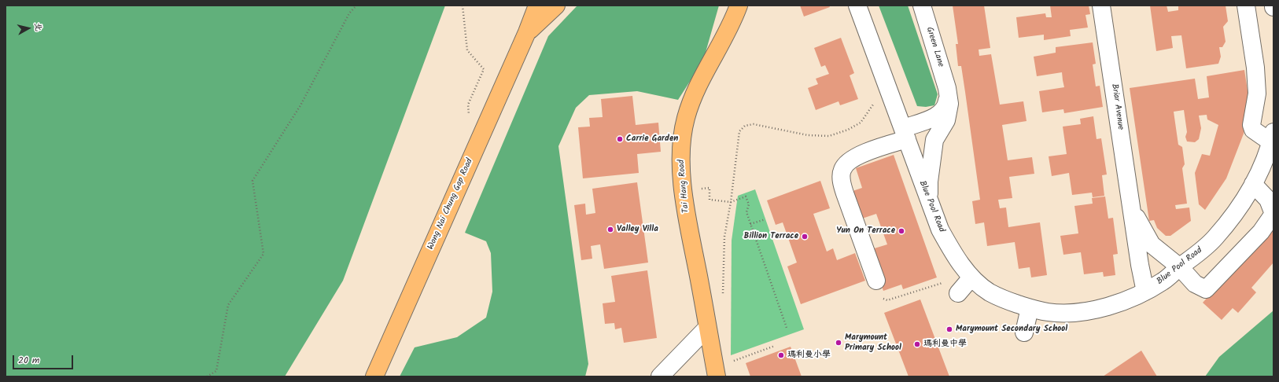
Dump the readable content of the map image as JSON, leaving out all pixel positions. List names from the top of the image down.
{
  "streets": {
    "main road": ["Tai Hang Road", "Wong Nai Chung Gap Road"],
    "street": ["Green Lane", "Briar Avenue", "Blue Pool Road"]
  },
  "crossings": [
    ["Green Lane", "Blue Pool Road"],
    ["Briar Avenue", "Blue Pool Road"]
  ],
  "places": [
    "Carrie Garden",
    "Valley Villa",
    "Yun On Terrace",
    "Billion Terrace",
    "Marymount Secondary School",
    "Marymount Primary School",
    "瑪利曼中學",
    "瑪利曼小學"
  ],
  "scale_bar": "20 m",
  "north": "right"
}
